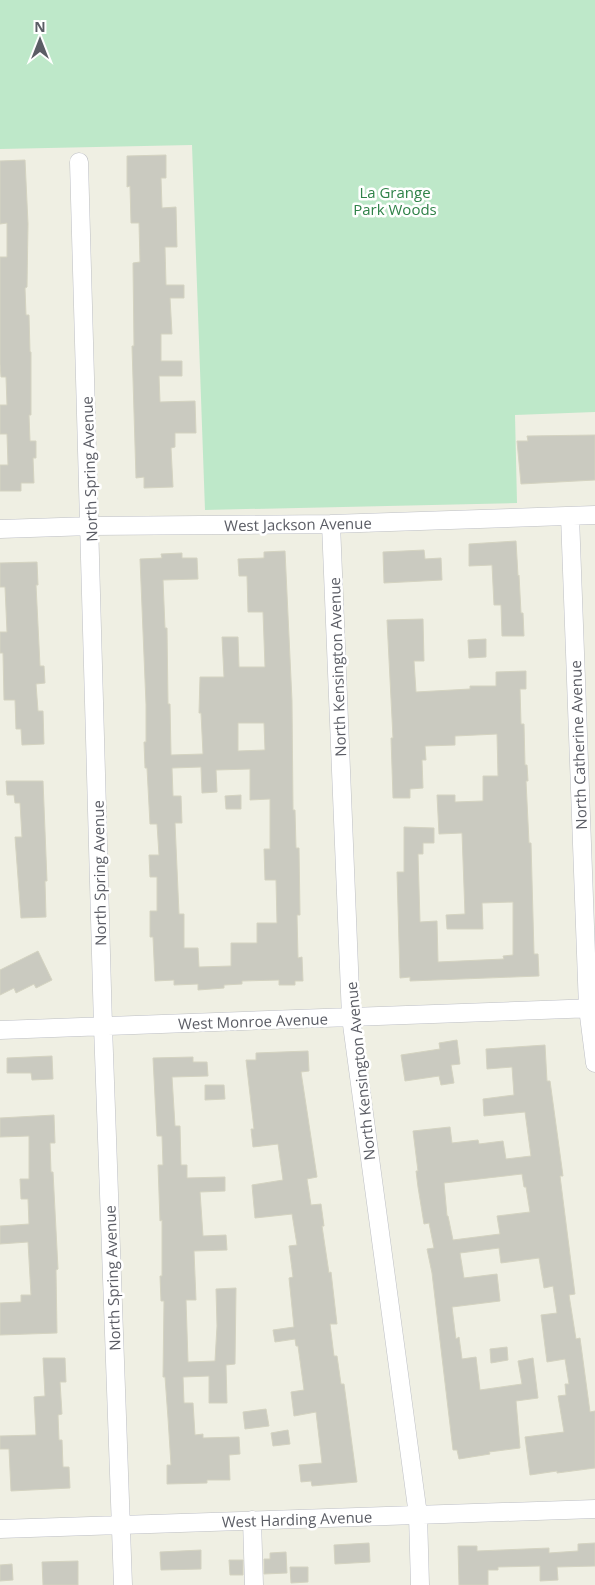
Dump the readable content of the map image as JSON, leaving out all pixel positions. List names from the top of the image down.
{
  "streets": {
    "street": [
      "North Spring Avenue",
      "West Jackson Avenue",
      "North Kensington Avenue",
      "North Catherine Avenue",
      "West Monroe Avenue",
      "West Harding Avenue"
    ]
  },
  "crossings": [
    ["North Spring Avenue", "West Jackson Avenue"],
    ["North Spring Avenue", "West Monroe Avenue"],
    ["North Spring Avenue", "West Harding Avenue"],
    ["West Jackson Avenue", "North Kensington Avenue"],
    ["West Jackson Avenue", "North Catherine Avenue"],
    ["North Kensington Avenue", "West Monroe Avenue"],
    ["North Kensington Avenue", "West Harding Avenue"],
    ["North Catherine Avenue", "West Monroe Avenue"]
  ],
  "parks": ["La Grange Park Woods"],
  "north": "top"
}
